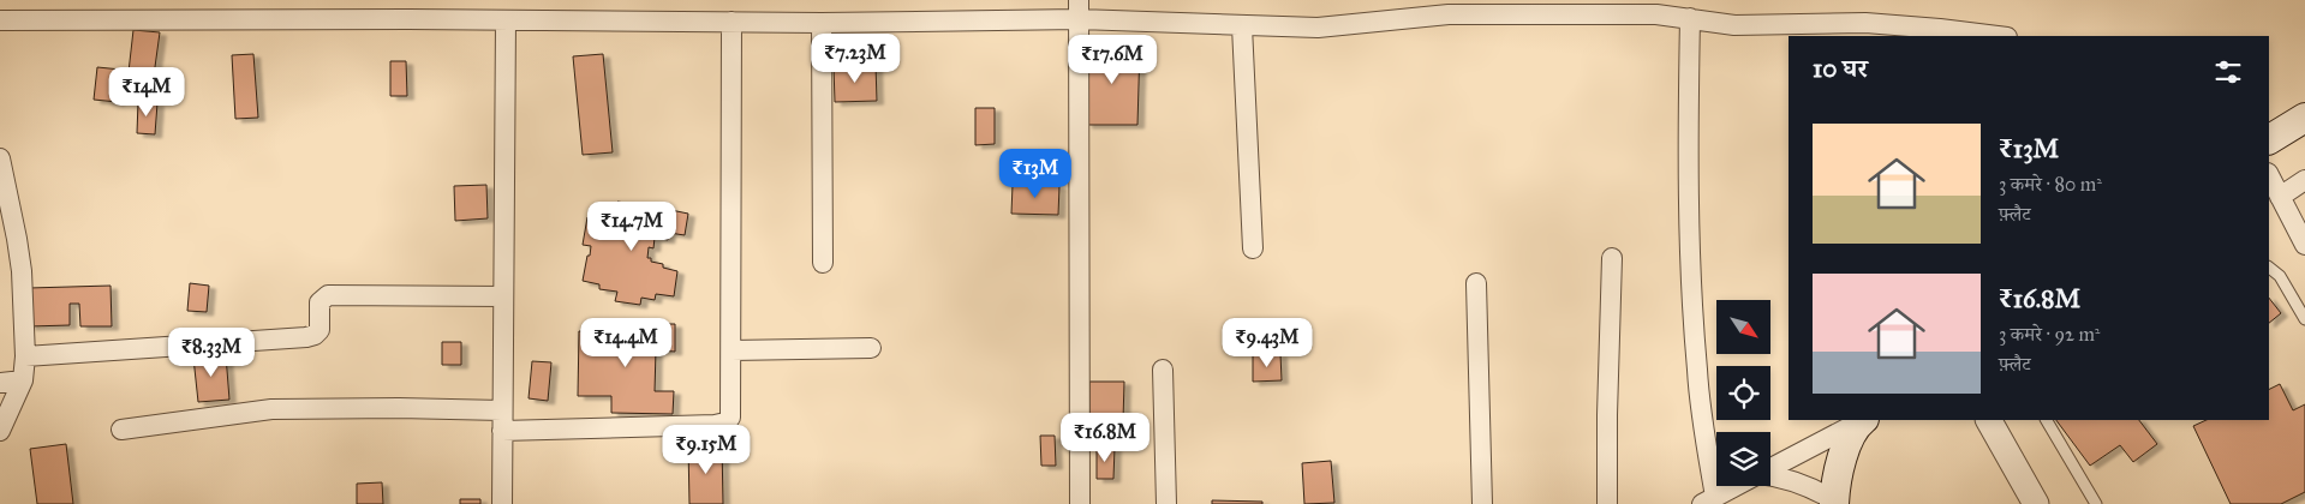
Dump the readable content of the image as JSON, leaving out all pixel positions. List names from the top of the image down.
{
  "north": "bottom right",
  "page": {
    "price": [
      "₹7.23M",
      "₹17.6M",
      "₹14M",
      "₹13M",
      "₹14.7M",
      "₹14.4M",
      "₹9.43M",
      "₹8.33M",
      "₹16.8M",
      "₹9.15M"
    ],
    "heading": "10 घर",
    "list": [
      {
        "name": "₹13M",
        "note": "3 कमरे · 80 m² · फ़्लैट"
      },
      {
        "name": "₹16.8M",
        "note": "3 कमरे · 92 m² · फ़्लैट"
      }
    ]
  }
}
